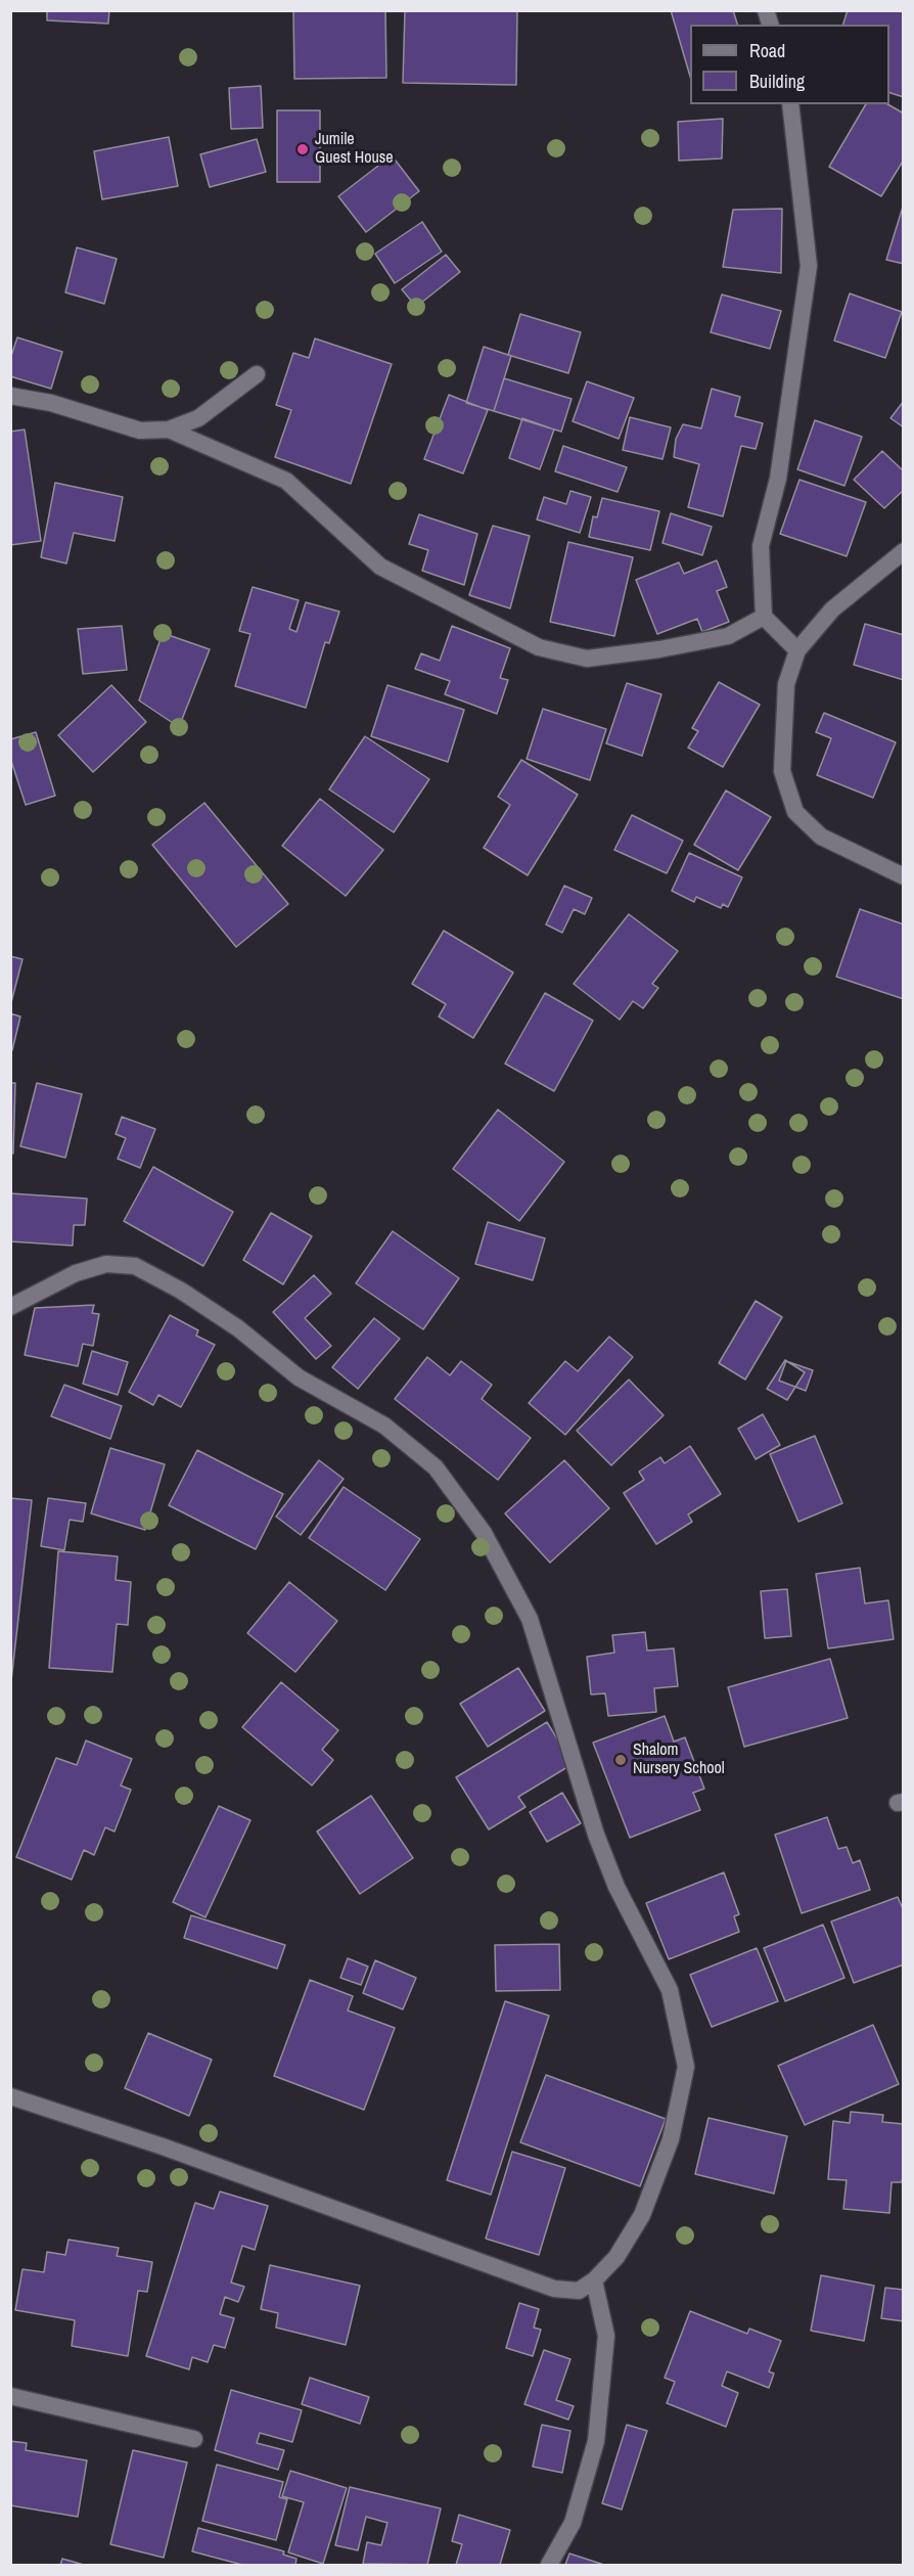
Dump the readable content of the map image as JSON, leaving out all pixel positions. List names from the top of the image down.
{
  "places": ["Jumile Guest House", "Shalom Nursery School"],
  "legend": ["Road", "Building"]
}
